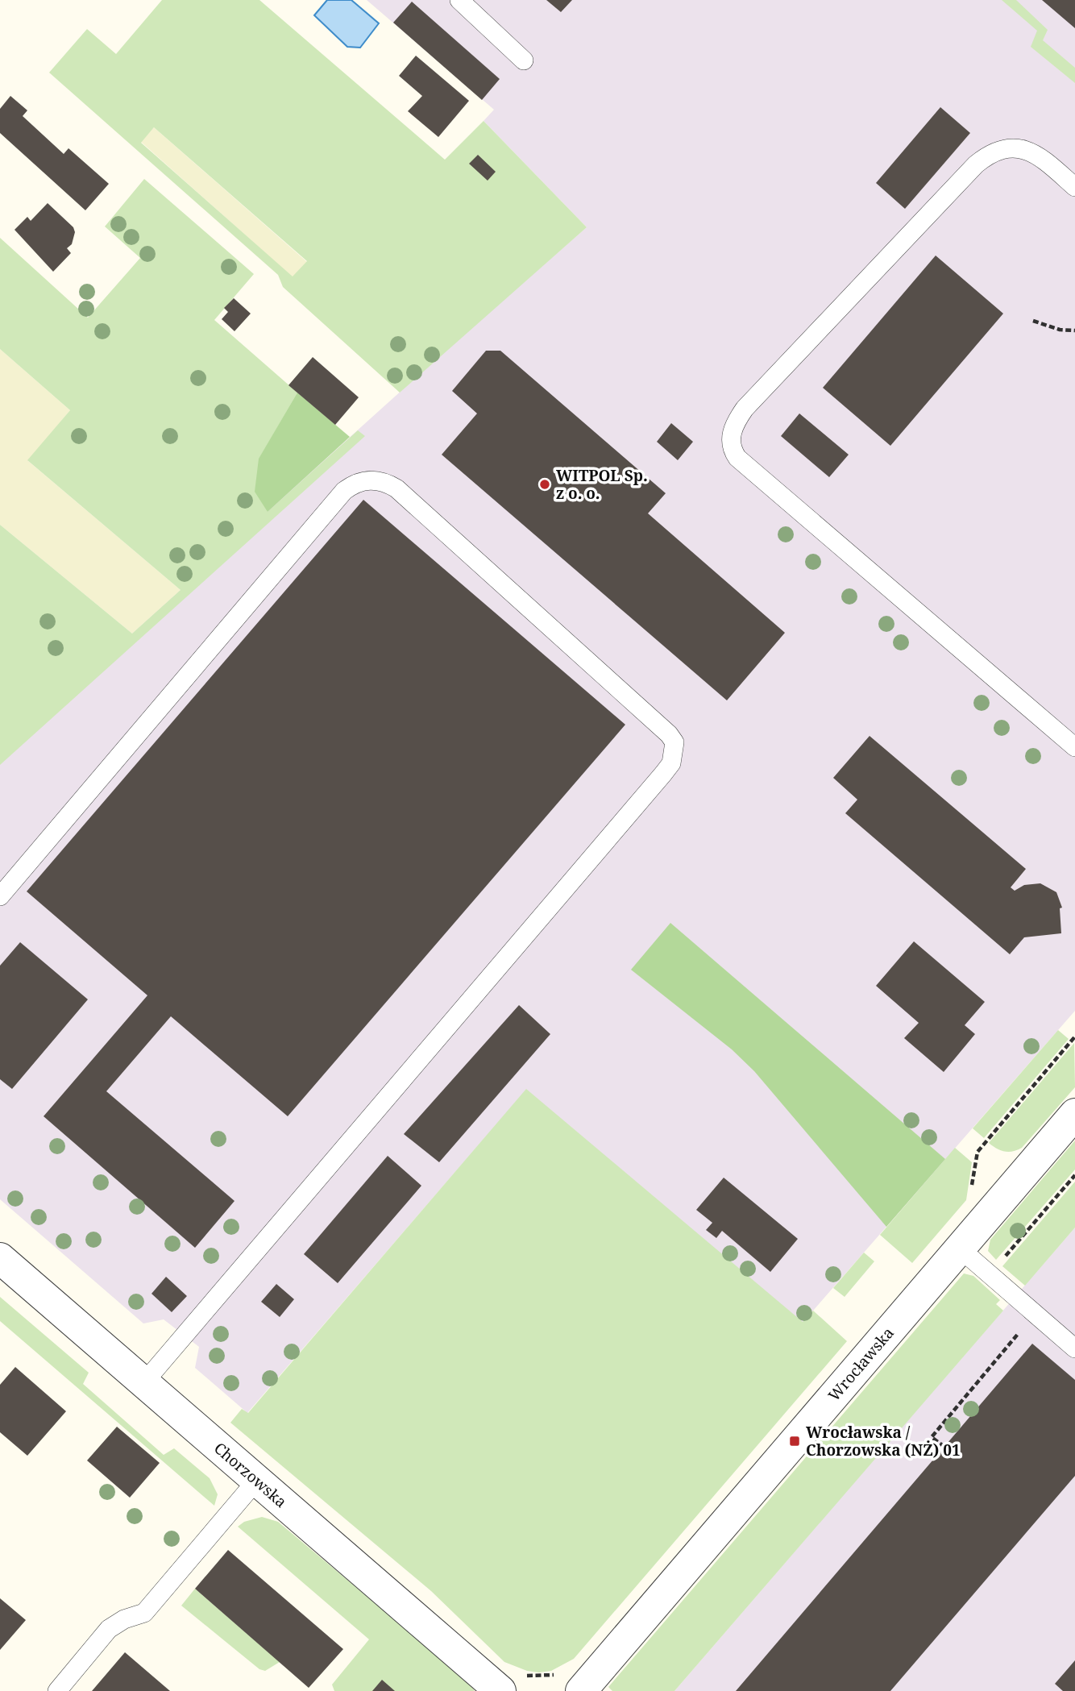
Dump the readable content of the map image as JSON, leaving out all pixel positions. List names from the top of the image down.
{
  "streets": {
    "street": ["Wrocławska", "Chorzowska"]
  },
  "places": {
    "other": ["WITPOL Sp. z o. o."],
    "transit": ["Wrocławska / Chorzowska (NŻ) 01"]
  }
}
